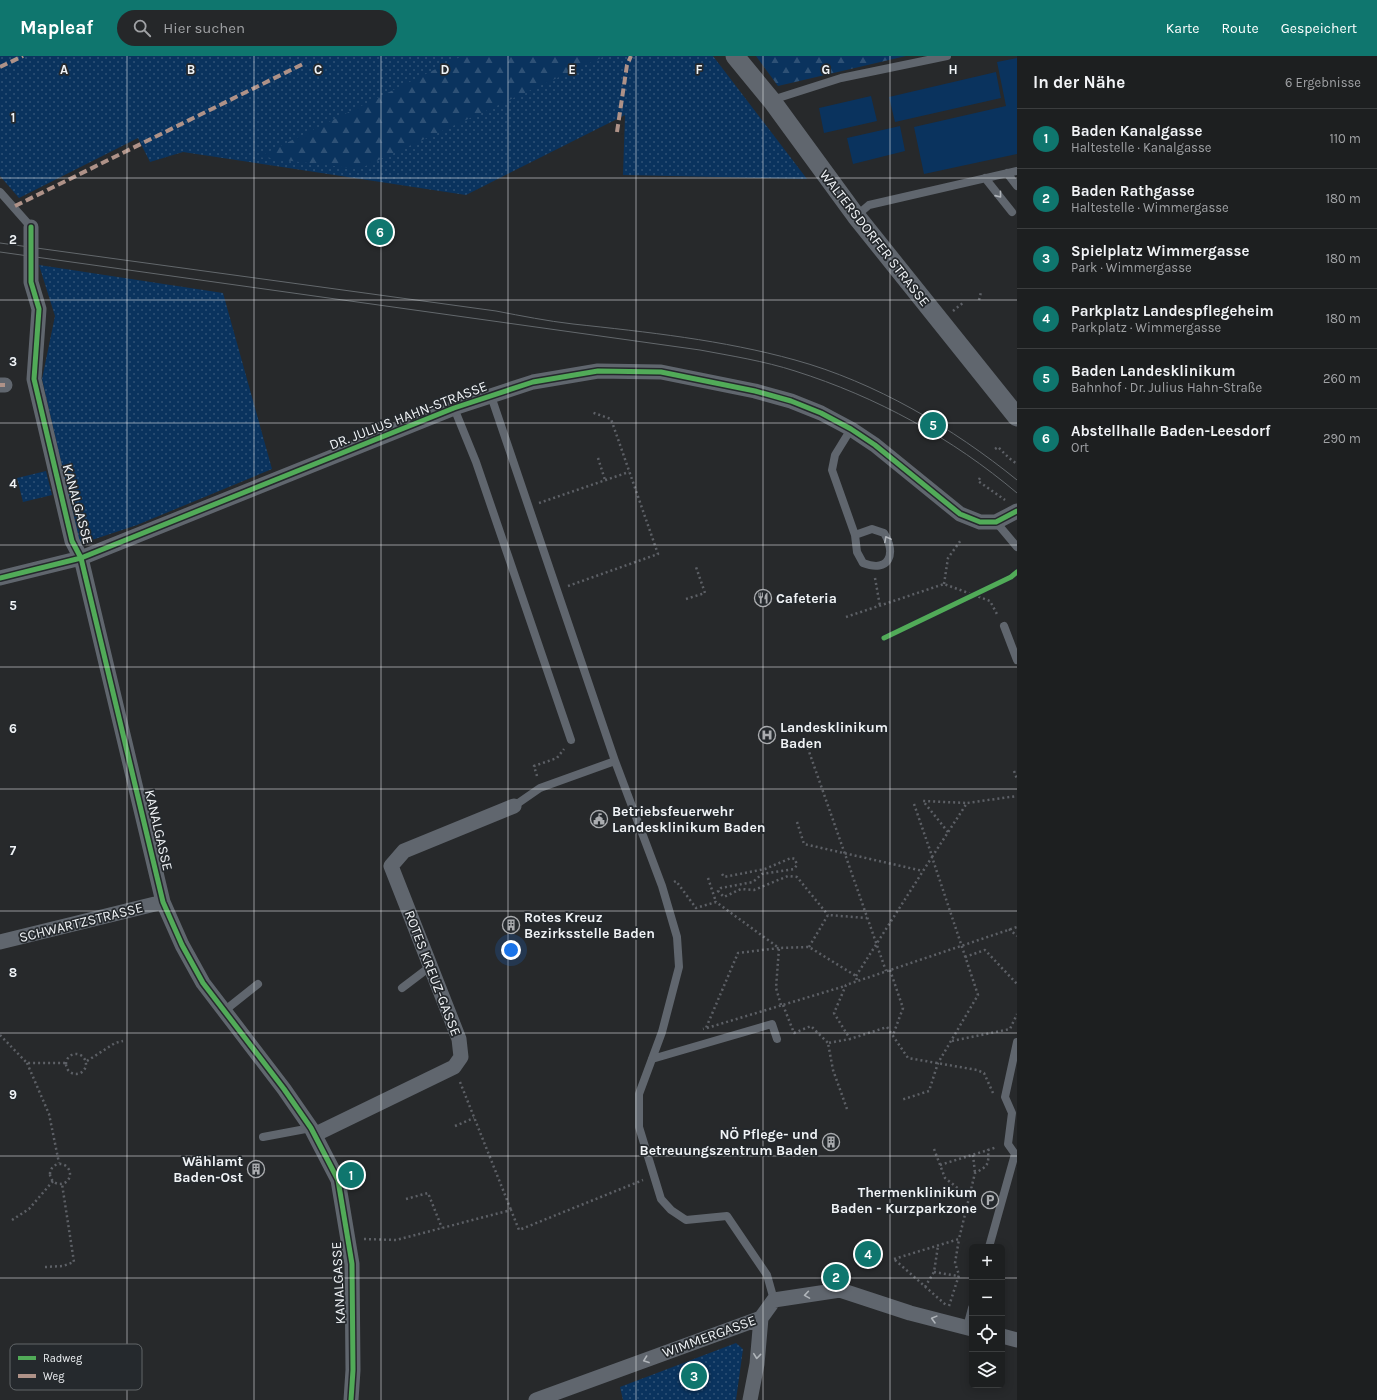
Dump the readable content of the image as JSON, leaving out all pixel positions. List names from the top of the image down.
{
  "streets": {
    "street": [
      "WALTERSDORFER STRASSE",
      "DR. JULIUS HAHN-STRASSE",
      "KANALGASSE",
      "SCHWARTZSTRASSE",
      "ROTES KREUZ-GASSE",
      "WIMMERGASSE"
    ]
  },
  "crossings": [
    ["DR. JULIUS HAHN-STRASSE", "KANALGASSE"],
    ["KANALGASSE", "SCHWARTZSTRASSE"]
  ],
  "one_way": ["WIMMERGASSE"],
  "places": {
    "restaurant": ["Cafeteria"],
    "hospital": ["Landesklinikum Baden"],
    "public building": ["Betriebsfeuerwehr Landesklinikum Baden"],
    "building": ["Rotes Kreuz Bezirksstelle Baden", "NÖ Pflege- und Betreuungszentrum Baden", "Wählamt Baden-Ost"],
    "parking": ["Thermenklinikum Baden - Kurzparkzone"]
  },
  "legend": ["Radweg", "Weg"],
  "page": {
    "header": "Mapleaf",
    "search": "Hier suchen",
    "nav": ["Karte", "Route", "Gespeichert"],
    "heading": ["In der Nähe", "6 Ergebnisse"],
    "list": [
      {
        "mark": "1",
        "name": "Baden Kanalgasse",
        "note": "Haltestelle · Kanalgasse",
        "value": "110 m"
      },
      {
        "mark": "2",
        "name": "Baden Rathgasse",
        "note": "Haltestelle · Wimmergasse",
        "value": "180 m"
      },
      {
        "mark": "3",
        "name": "Spielplatz Wimmergasse",
        "note": "Park · Wimmergasse",
        "value": "180 m"
      },
      {
        "mark": "4",
        "name": "Parkplatz Landespflegeheim",
        "note": "Parkplatz · Wimmergasse",
        "value": "180 m"
      },
      {
        "mark": "5",
        "name": "Baden Landesklinikum",
        "note": "Bahnhof · Dr. Julius Hahn-Straße",
        "value": "260 m"
      },
      {
        "mark": "6",
        "name": "Abstellhalle Baden-Leesdorf",
        "note": "Ort",
        "value": "290 m"
      }
    ],
    "pins": [
      "6",
      "5",
      "1",
      "4",
      "2",
      "3"
    ],
    "map_buttons": ["+", "−"]
  },
  "grid": {
    "columns": [
      "A",
      "B",
      "C",
      "D",
      "E",
      "F",
      "G",
      "H"
    ],
    "rows": [
      "1",
      "2",
      "3",
      "4",
      "5",
      "6",
      "7",
      "8",
      "9"
    ]
  }
}
